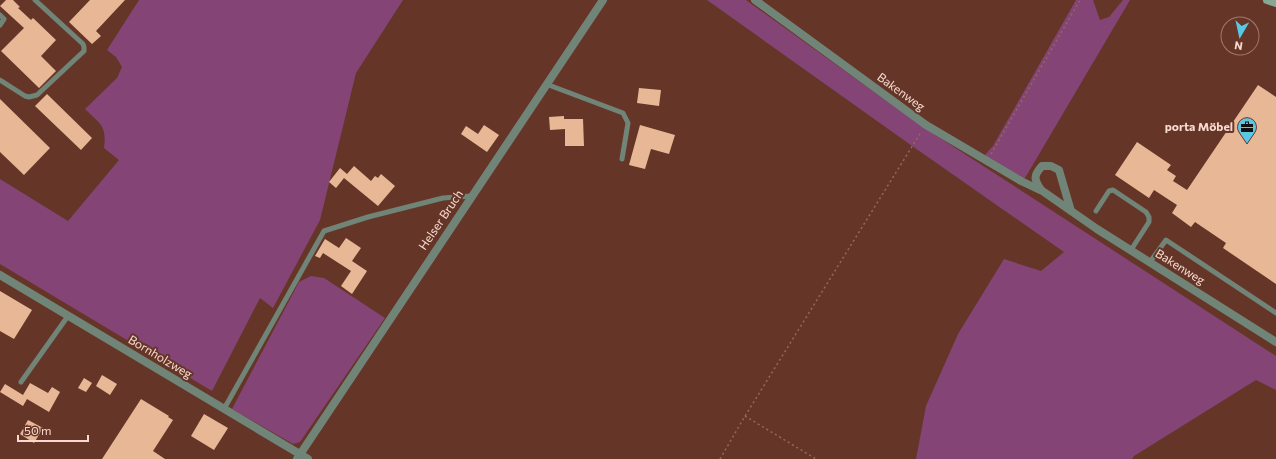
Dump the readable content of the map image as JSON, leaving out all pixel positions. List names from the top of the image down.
{
  "streets": {
    "street": ["Bakenweg", "Helser Bruch", "Bornholzweg"]
  },
  "crossings": [
    ["Helser Bruch", "Bornholzweg"]
  ],
  "places": {
    "office": ["porta Möbel"]
  },
  "scale_bar": "50 m",
  "north": "bottom"
}
